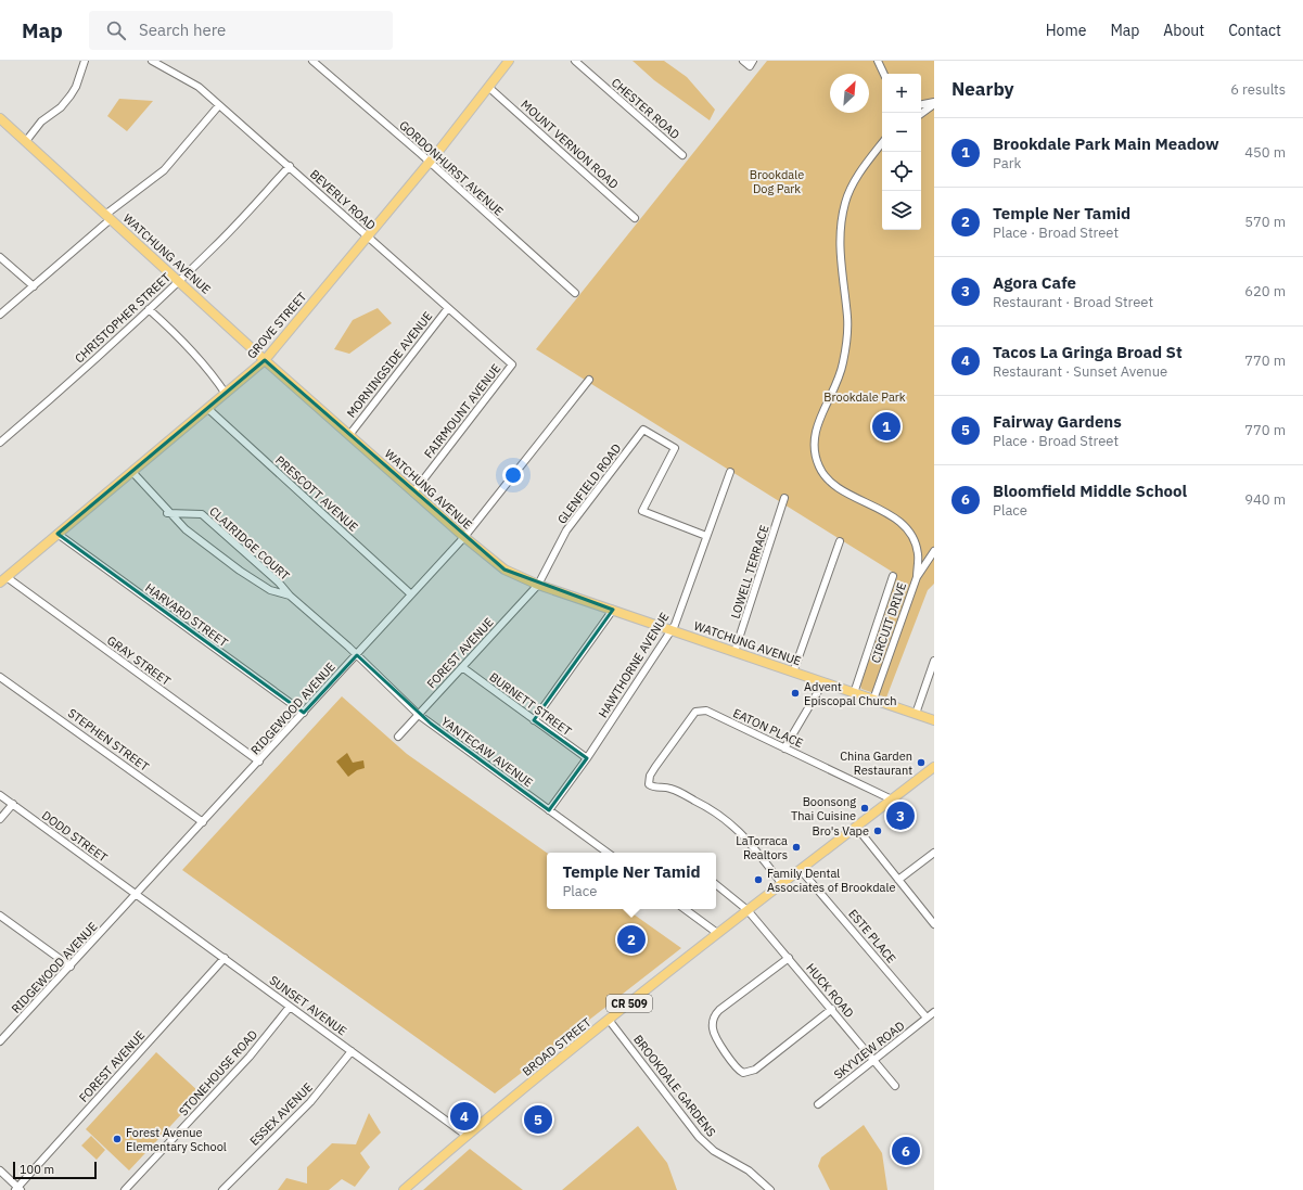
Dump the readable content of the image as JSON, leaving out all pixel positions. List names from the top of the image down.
{
  "streets": {
    "main road": [
      "WATCHUNG AVENUE",
      "GROVE STREET",
      "CR 509",
      "BROAD STREET"
    ],
    "street": [
      "CHESTER ROAD",
      "MOUNT VERNON ROAD",
      "GORDONHURST AVENUE",
      "BEVERLY ROAD",
      "CHRISTOPHER STREET",
      "MORNINGSIDE AVENUE",
      "FAIRMOUNT AVENUE",
      "GLENFIELD ROAD",
      "PRESCOTT AVENUE",
      "CLAIRIDGE COURT",
      "LOWELL TERRACE",
      "HARVARD STREET",
      "CIRCUIT DRIVE",
      "FOREST AVENUE",
      "GRAY STREET",
      "HAWTHORNE AVENUE",
      "BURNETT STREET",
      "RIDGEWOOD AVENUE",
      "EATON PLACE",
      "STEPHEN STREET",
      "YANTECAW AVENUE",
      "DODD STREET",
      "ESTE PLACE",
      "HUCK ROAD",
      "SUNSET AVENUE",
      "SKYVIEW ROAD",
      "STONEHOUSE ROAD",
      "BROOKDALE GARDENS",
      "ESSEX AVENUE"
    ]
  },
  "crossings": [
    ["MOUNT VERNON ROAD", "GROVE STREET"],
    ["GORDONHURST AVENUE", "GROVE STREET"],
    ["BEVERLY ROAD", "CHRISTOPHER STREET"],
    ["BEVERLY ROAD", "GROVE STREET"],
    ["BEVERLY ROAD", "MORNINGSIDE AVENUE"],
    ["BEVERLY ROAD", "FAIRMOUNT AVENUE"],
    ["WATCHUNG AVENUE", "CHRISTOPHER STREET"],
    ["WATCHUNG AVENUE", "GROVE STREET"],
    ["WATCHUNG AVENUE", "MORNINGSIDE AVENUE"],
    ["WATCHUNG AVENUE", "FAIRMOUNT AVENUE"],
    ["WATCHUNG AVENUE", "GLENFIELD ROAD"],
    ["WATCHUNG AVENUE", "LOWELL TERRACE"],
    ["WATCHUNG AVENUE", "CIRCUIT DRIVE"],
    ["WATCHUNG AVENUE", "FOREST AVENUE"],
    ["WATCHUNG AVENUE", "HAWTHORNE AVENUE"],
    ["WATCHUNG AVENUE", "RIDGEWOOD AVENUE"],
    ["GROVE STREET", "PRESCOTT AVENUE"],
    ["GROVE STREET", "CLAIRIDGE COURT"],
    ["GROVE STREET", "HARVARD STREET"],
    ["GROVE STREET", "GRAY STREET"],
    ["GLENFIELD ROAD", "FOREST AVENUE"],
    ["GLENFIELD ROAD", "HAWTHORNE AVENUE"],
    ["PRESCOTT AVENUE", "RIDGEWOOD AVENUE"],
    ["CLAIRIDGE COURT", "RIDGEWOOD AVENUE"],
    ["CLAIRIDGE COURT", "YANTECAW AVENUE"],
    ["HARVARD STREET", "RIDGEWOOD AVENUE"],
    ["FOREST AVENUE", "BURNETT STREET"],
    ["FOREST AVENUE", "YANTECAW AVENUE"],
    ["FOREST AVENUE", "SUNSET AVENUE"],
    ["GRAY STREET", "RIDGEWOOD AVENUE"],
    ["HAWTHORNE AVENUE", "BURNETT STREET"],
    ["HAWTHORNE AVENUE", "YANTECAW AVENUE"],
    ["RIDGEWOOD AVENUE", "STEPHEN STREET"],
    ["RIDGEWOOD AVENUE", "YANTECAW AVENUE"],
    ["RIDGEWOOD AVENUE", "DODD STREET"],
    ["RIDGEWOOD AVENUE", "SUNSET AVENUE"],
    ["EATON PLACE", "BROAD STREET"],
    ["DODD STREET", "SUNSET AVENUE"],
    ["ESTE PLACE", "BROAD STREET"],
    ["ESTE PLACE", "SKYVIEW ROAD"],
    ["HUCK ROAD", "BROAD STREET"],
    ["HUCK ROAD", "SKYVIEW ROAD"],
    ["SUNSET AVENUE", "BROAD STREET"],
    ["SUNSET AVENUE", "STONEHOUSE ROAD"],
    ["SUNSET AVENUE", "ESSEX AVENUE"],
    ["BROAD STREET", "BROOKDALE GARDENS"]
  ],
  "parks": ["Brookdale Dog Park", "Brookdale Park"],
  "places": [
    "Advent Episcopal Church",
    "China Garden Restaurant",
    "Boonsong Thai Cuisine",
    "Bro's Vape",
    "LaTorraca Realtors",
    "Family Dental Associates of Brookdale",
    "Forest Avenue Elementary School"
  ],
  "scale_bar": "100 m",
  "north": "top right",
  "page": {
    "header": "Map",
    "search": "Search here",
    "nav": [
      "Home",
      "Map",
      "About",
      "Contact"
    ],
    "heading": ["Nearby", "6 results"],
    "map_buttons": ["+", "−"],
    "list": [
      {
        "mark": "1",
        "name": "Brookdale Park Main Meadow",
        "note": "Park",
        "value": "450 m"
      },
      {
        "mark": "2",
        "name": "Temple Ner Tamid",
        "note": "Place · Broad Street",
        "value": "570 m"
      },
      {
        "mark": "3",
        "name": "Agora Cafe",
        "note": "Restaurant · Broad Street",
        "value": "620 m"
      },
      {
        "mark": "4",
        "name": "Tacos La Gringa Broad St",
        "note": "Restaurant · Sunset Avenue",
        "value": "770 m"
      },
      {
        "mark": "5",
        "name": "Fairway Gardens",
        "note": "Place · Broad Street",
        "value": "770 m"
      },
      {
        "mark": "6",
        "name": "Bloomfield Middle School",
        "note": "Place",
        "value": "940 m"
      }
    ],
    "pins": [
      "1",
      "3",
      "2",
      "4",
      "5",
      "6"
    ],
    "popup": ["Temple Ner Tamid", "Place"],
    "scale": "100 m"
  }
}
